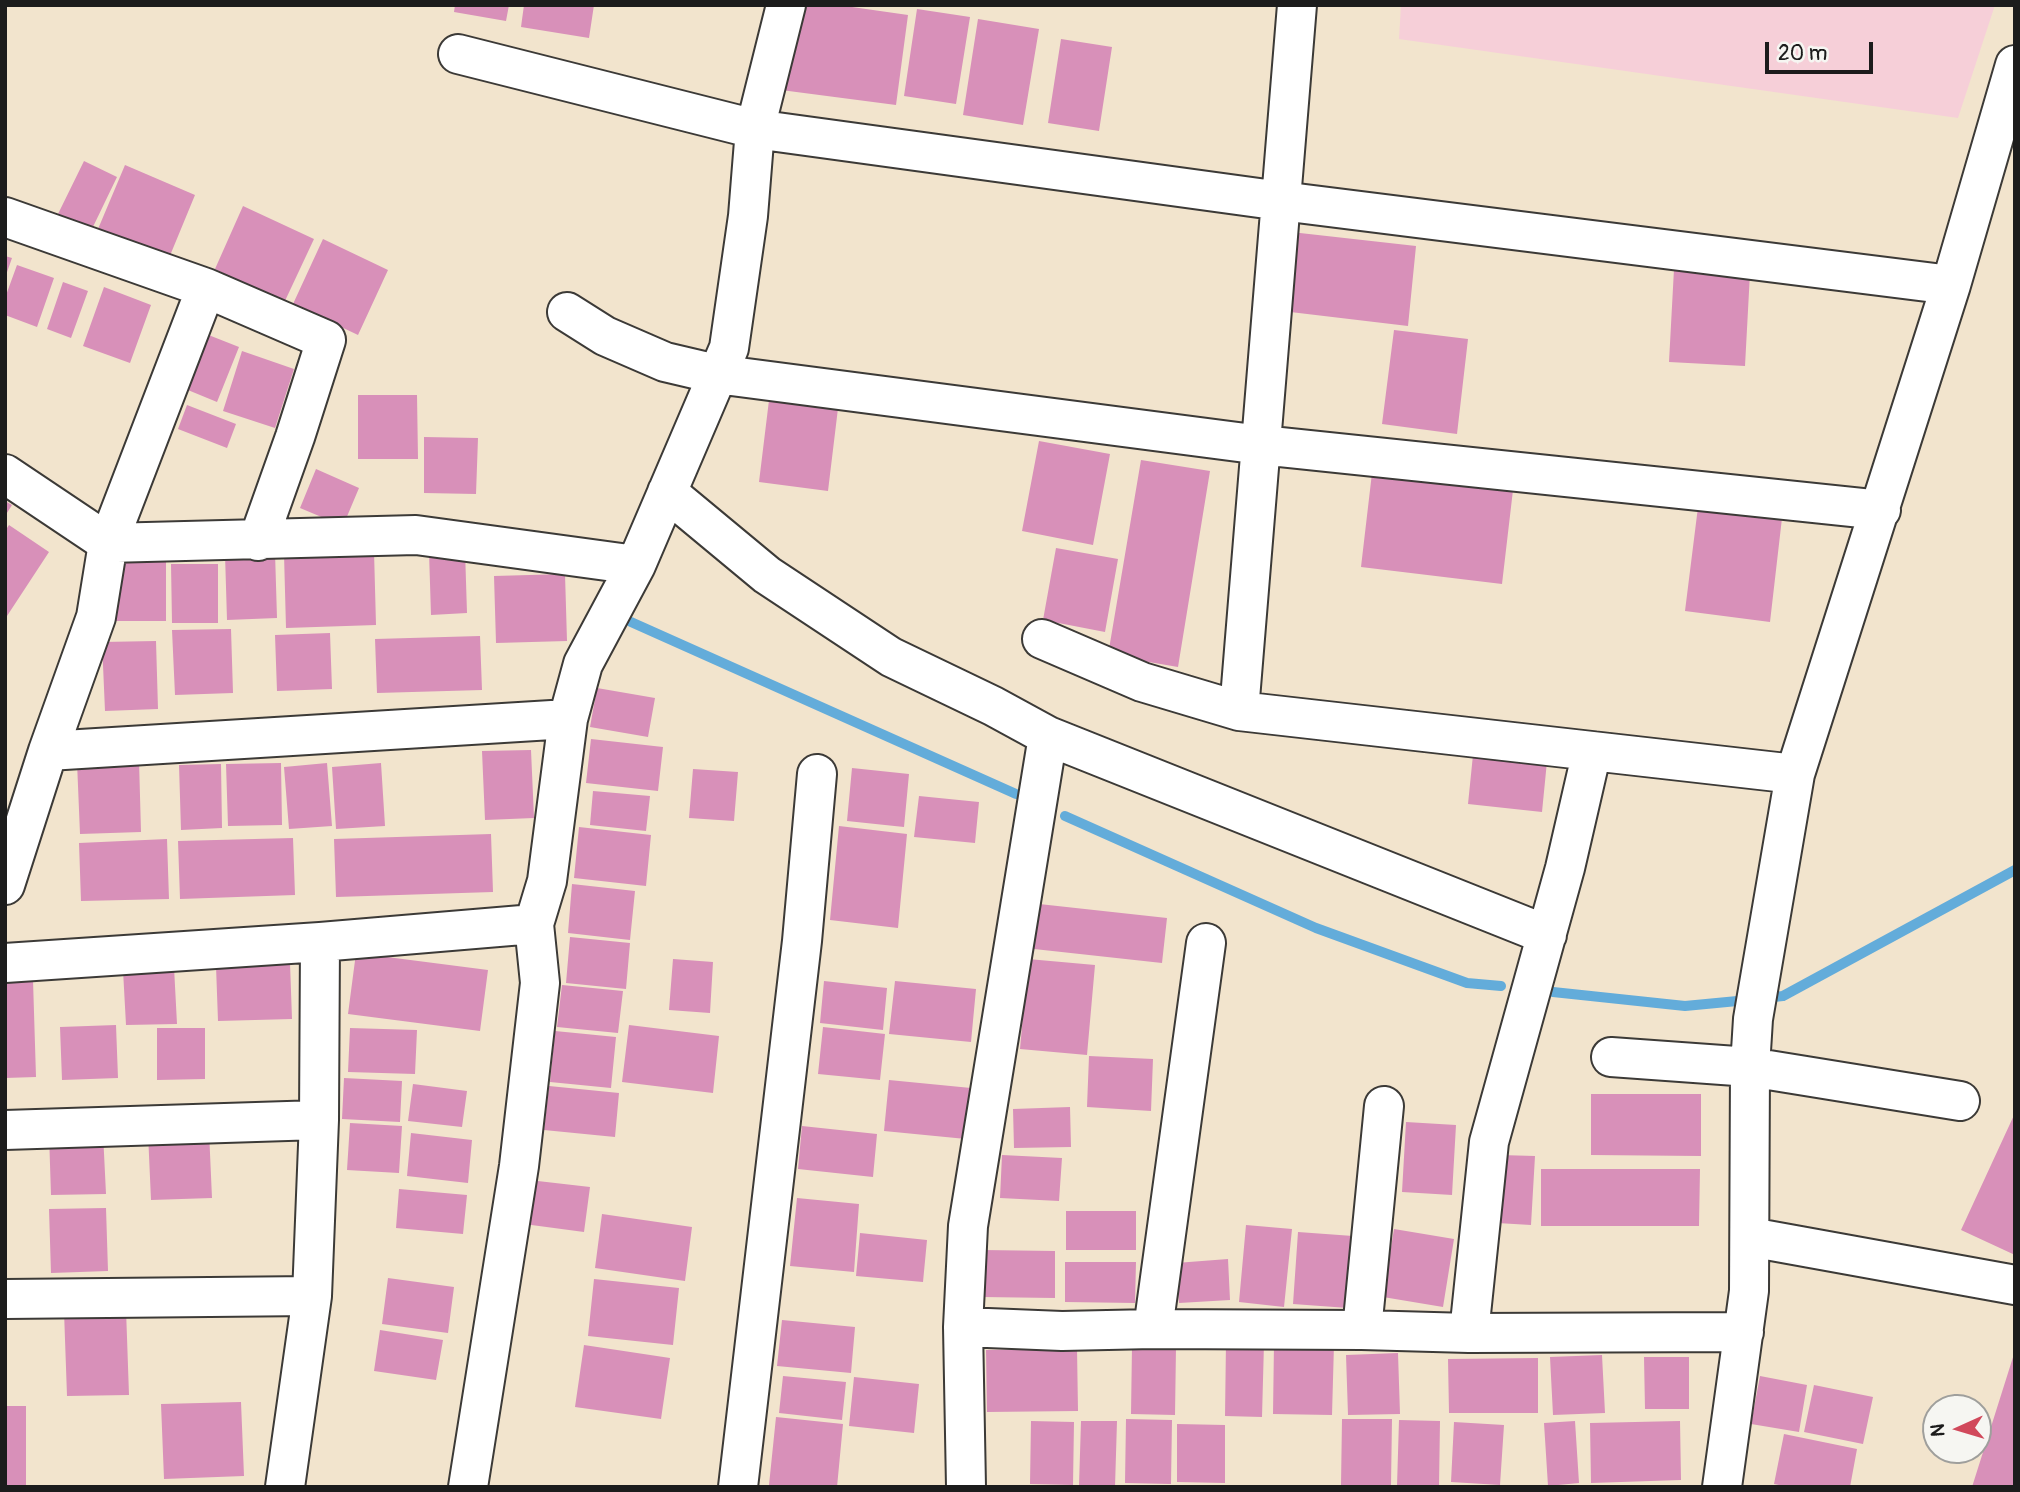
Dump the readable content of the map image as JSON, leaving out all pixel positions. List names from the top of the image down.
{
  "scale_bar": "20 m",
  "north": "left"
}
